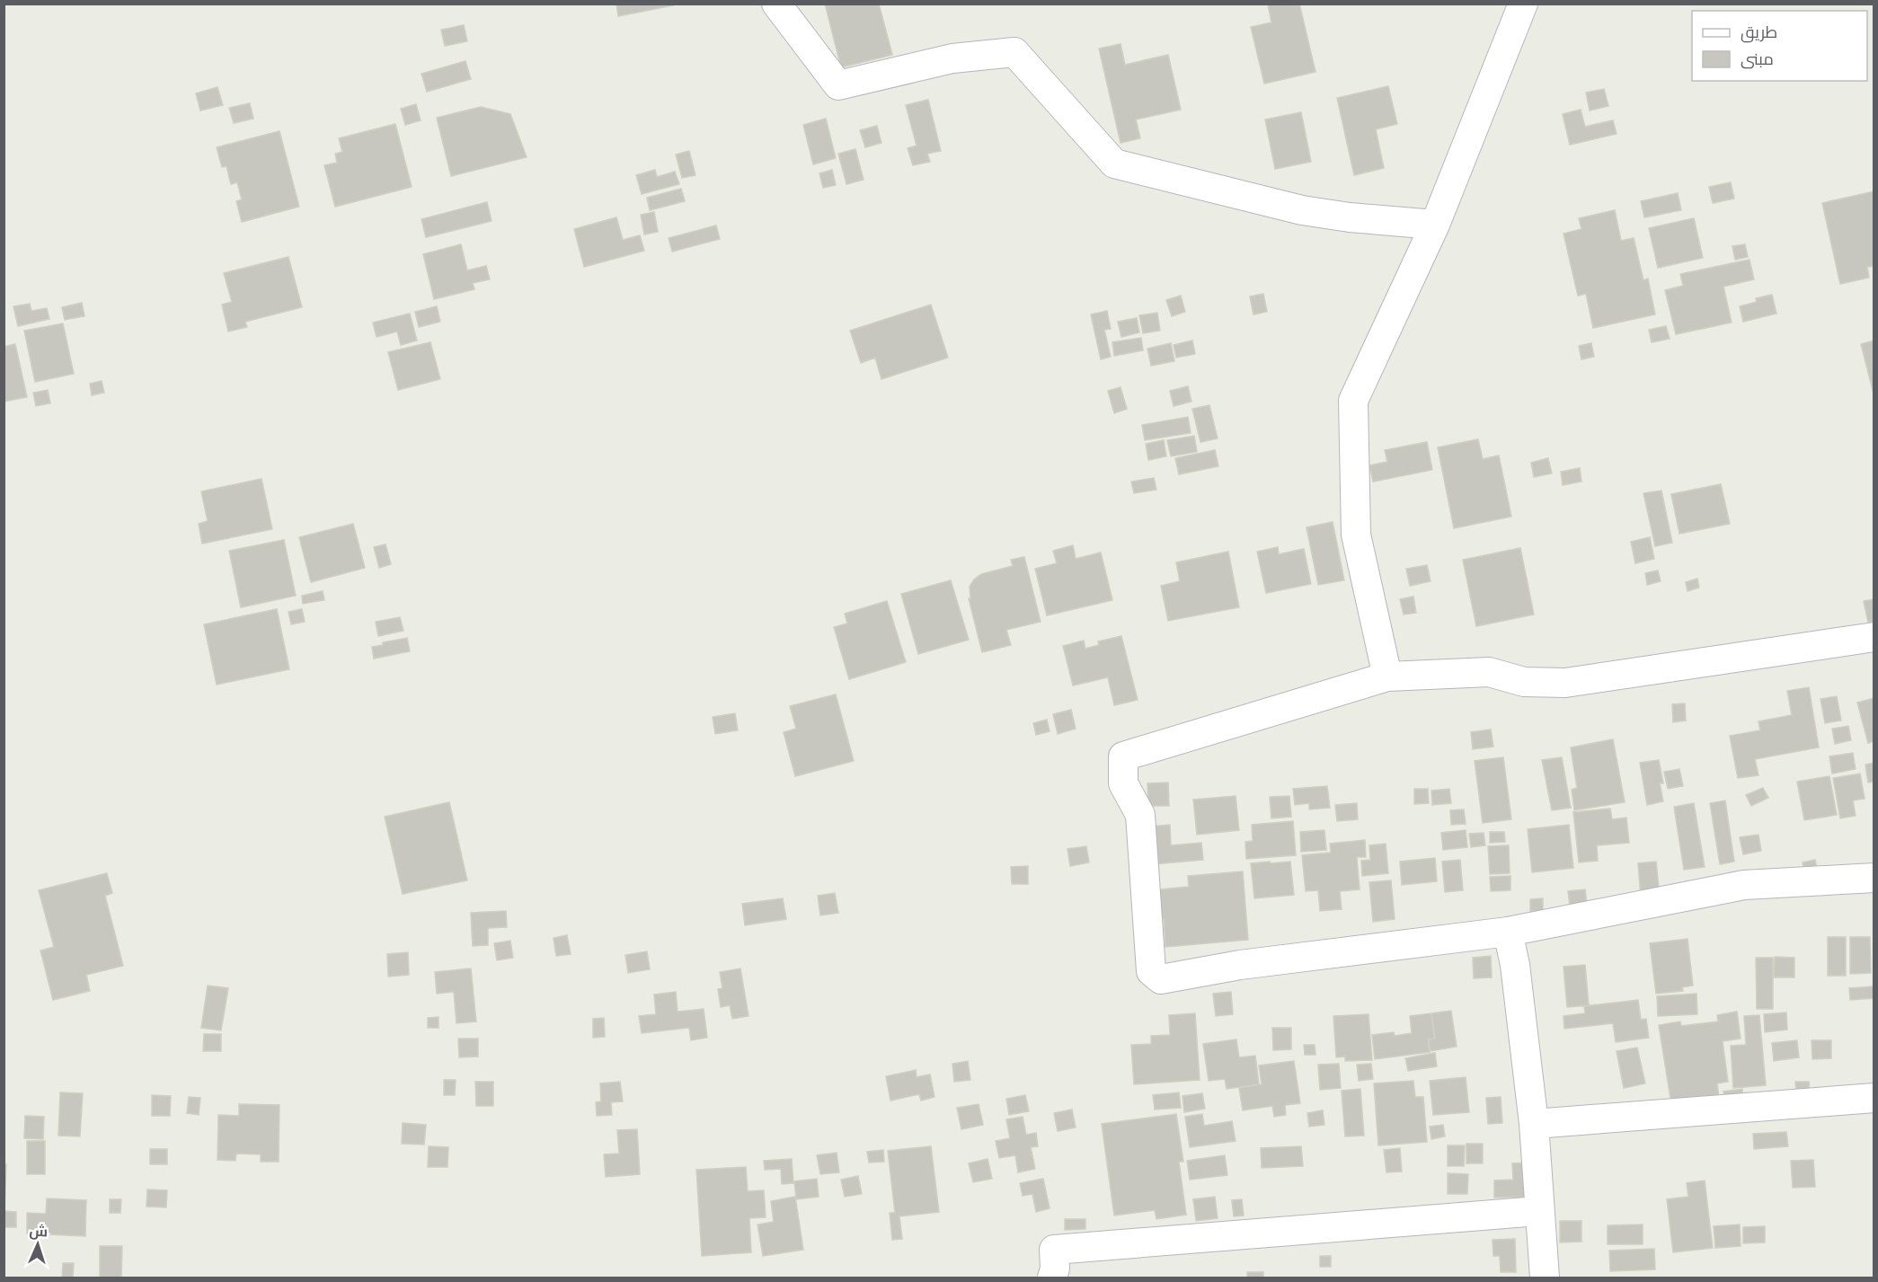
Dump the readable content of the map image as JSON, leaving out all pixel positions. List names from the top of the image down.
{
  "legend": ["طريق", "مبنى"],
  "north": "top"
}
